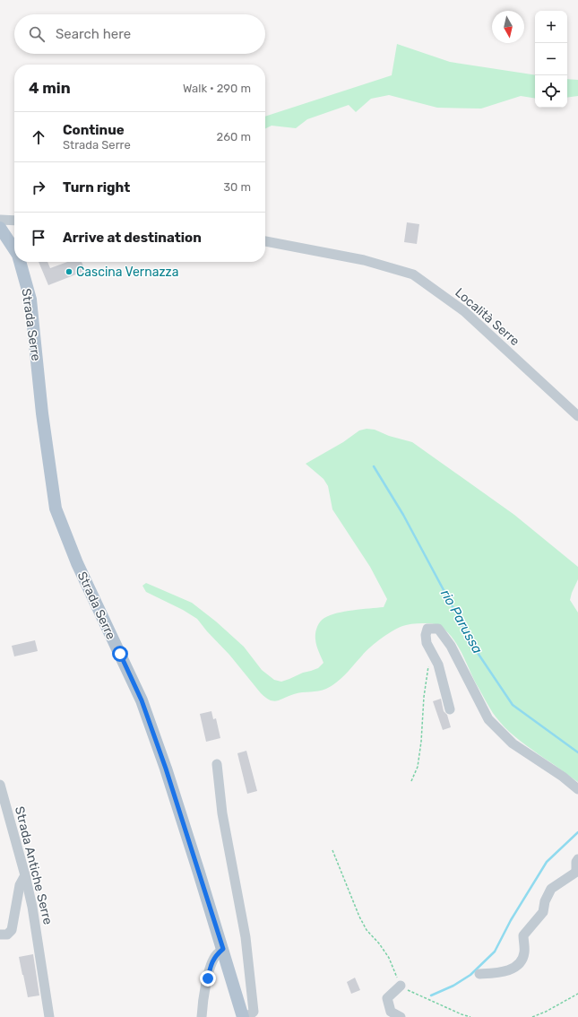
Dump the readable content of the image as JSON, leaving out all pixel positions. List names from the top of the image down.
{
  "streets": {
    "main road": ["Strada Serre"],
    "street": ["Località Serre", "Strada Antiche Serre"]
  },
  "water": ["rio Parussa"],
  "places": ["Cascina Vernazza"],
  "north": "bottom",
  "page": {
    "map_buttons": ["+", "−"],
    "search": "Search here",
    "heading": ["4 min", "Walk · 290 m"],
    "list": [
      ["Continue", "Strada Serre", "260 m"],
      ["Turn right", "30 m"],
      "Arrive at destination"
    ]
  }
}
